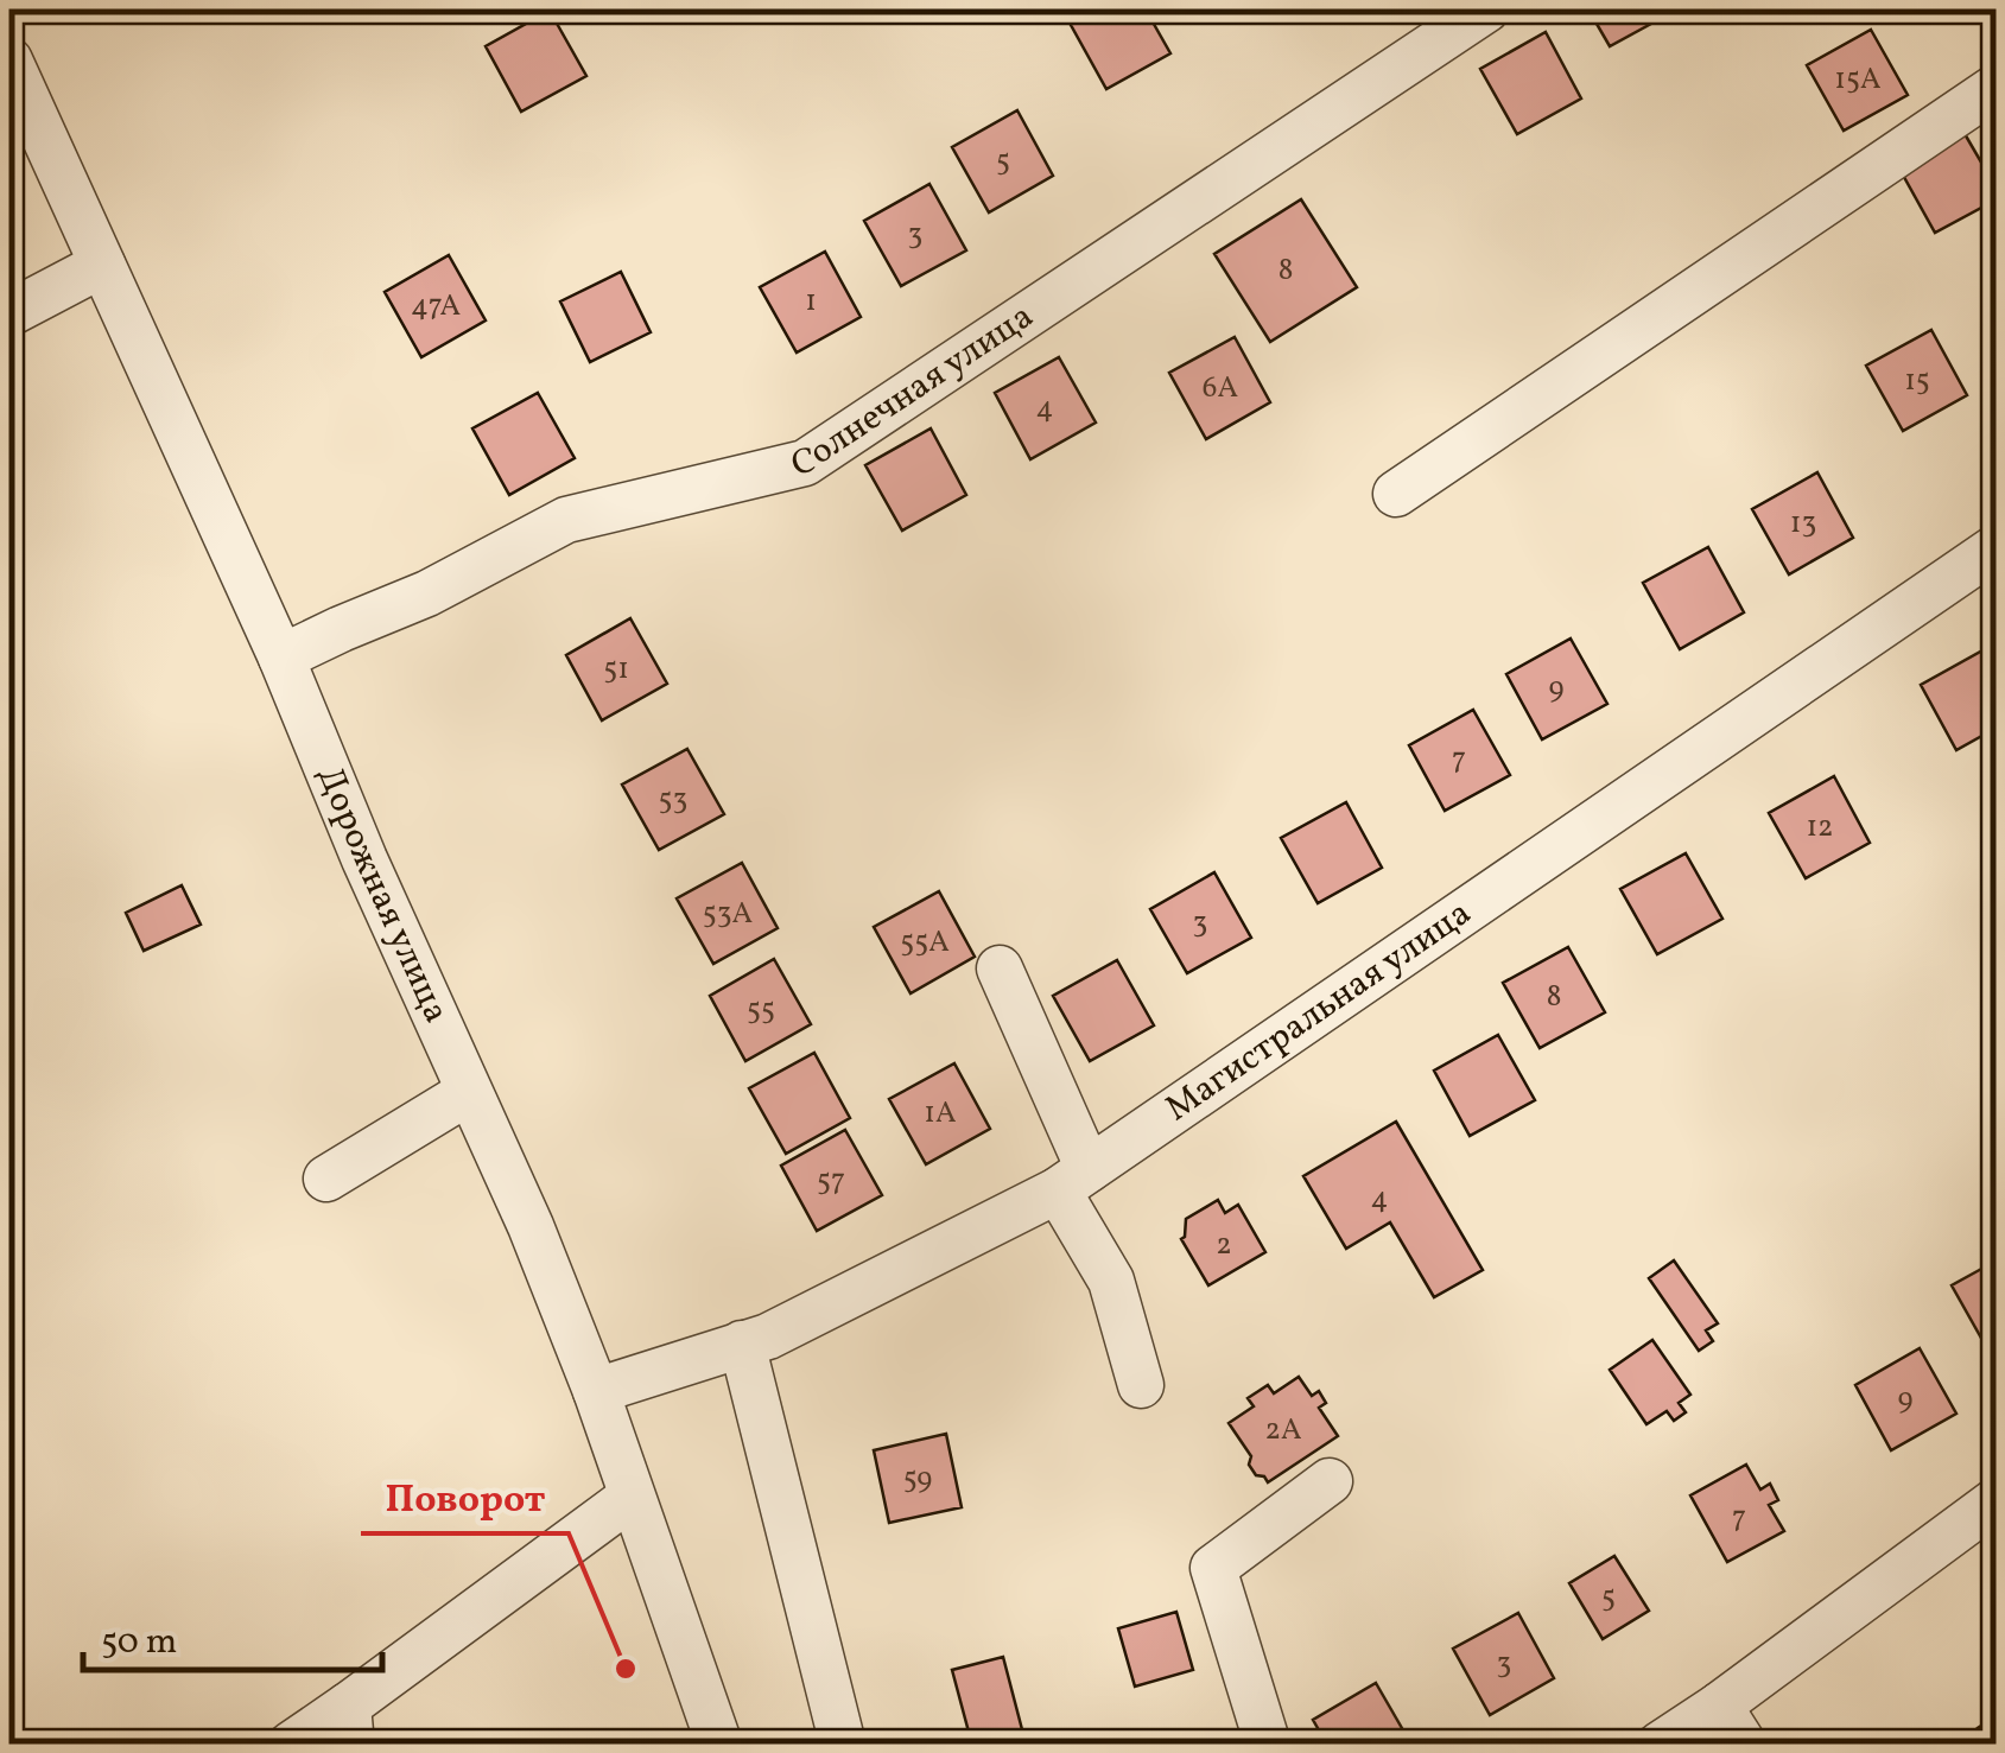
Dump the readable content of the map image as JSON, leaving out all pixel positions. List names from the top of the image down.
{
  "streets": {
    "street": ["Солнечная улица", "Дорожная улица", "Магистральная улица"]
  },
  "crossings": [
    ["Солнечная улица", "Дорожная улица"],
    ["Дорожная улица", "Магистральная улица"]
  ],
  "places": ["Поворот"],
  "house_numbers": [
    "15А",
    "5",
    "3",
    "8",
    "1",
    "47А",
    "15",
    "6А",
    "4",
    "13",
    "51",
    "9",
    "7",
    "53",
    "12",
    "53А",
    "3",
    "55А",
    "8",
    "55",
    "1А",
    "57",
    "4",
    "2",
    "9",
    "2А",
    "59",
    "7",
    "5",
    "3"
  ],
  "scale_bar": "50 m"
}
